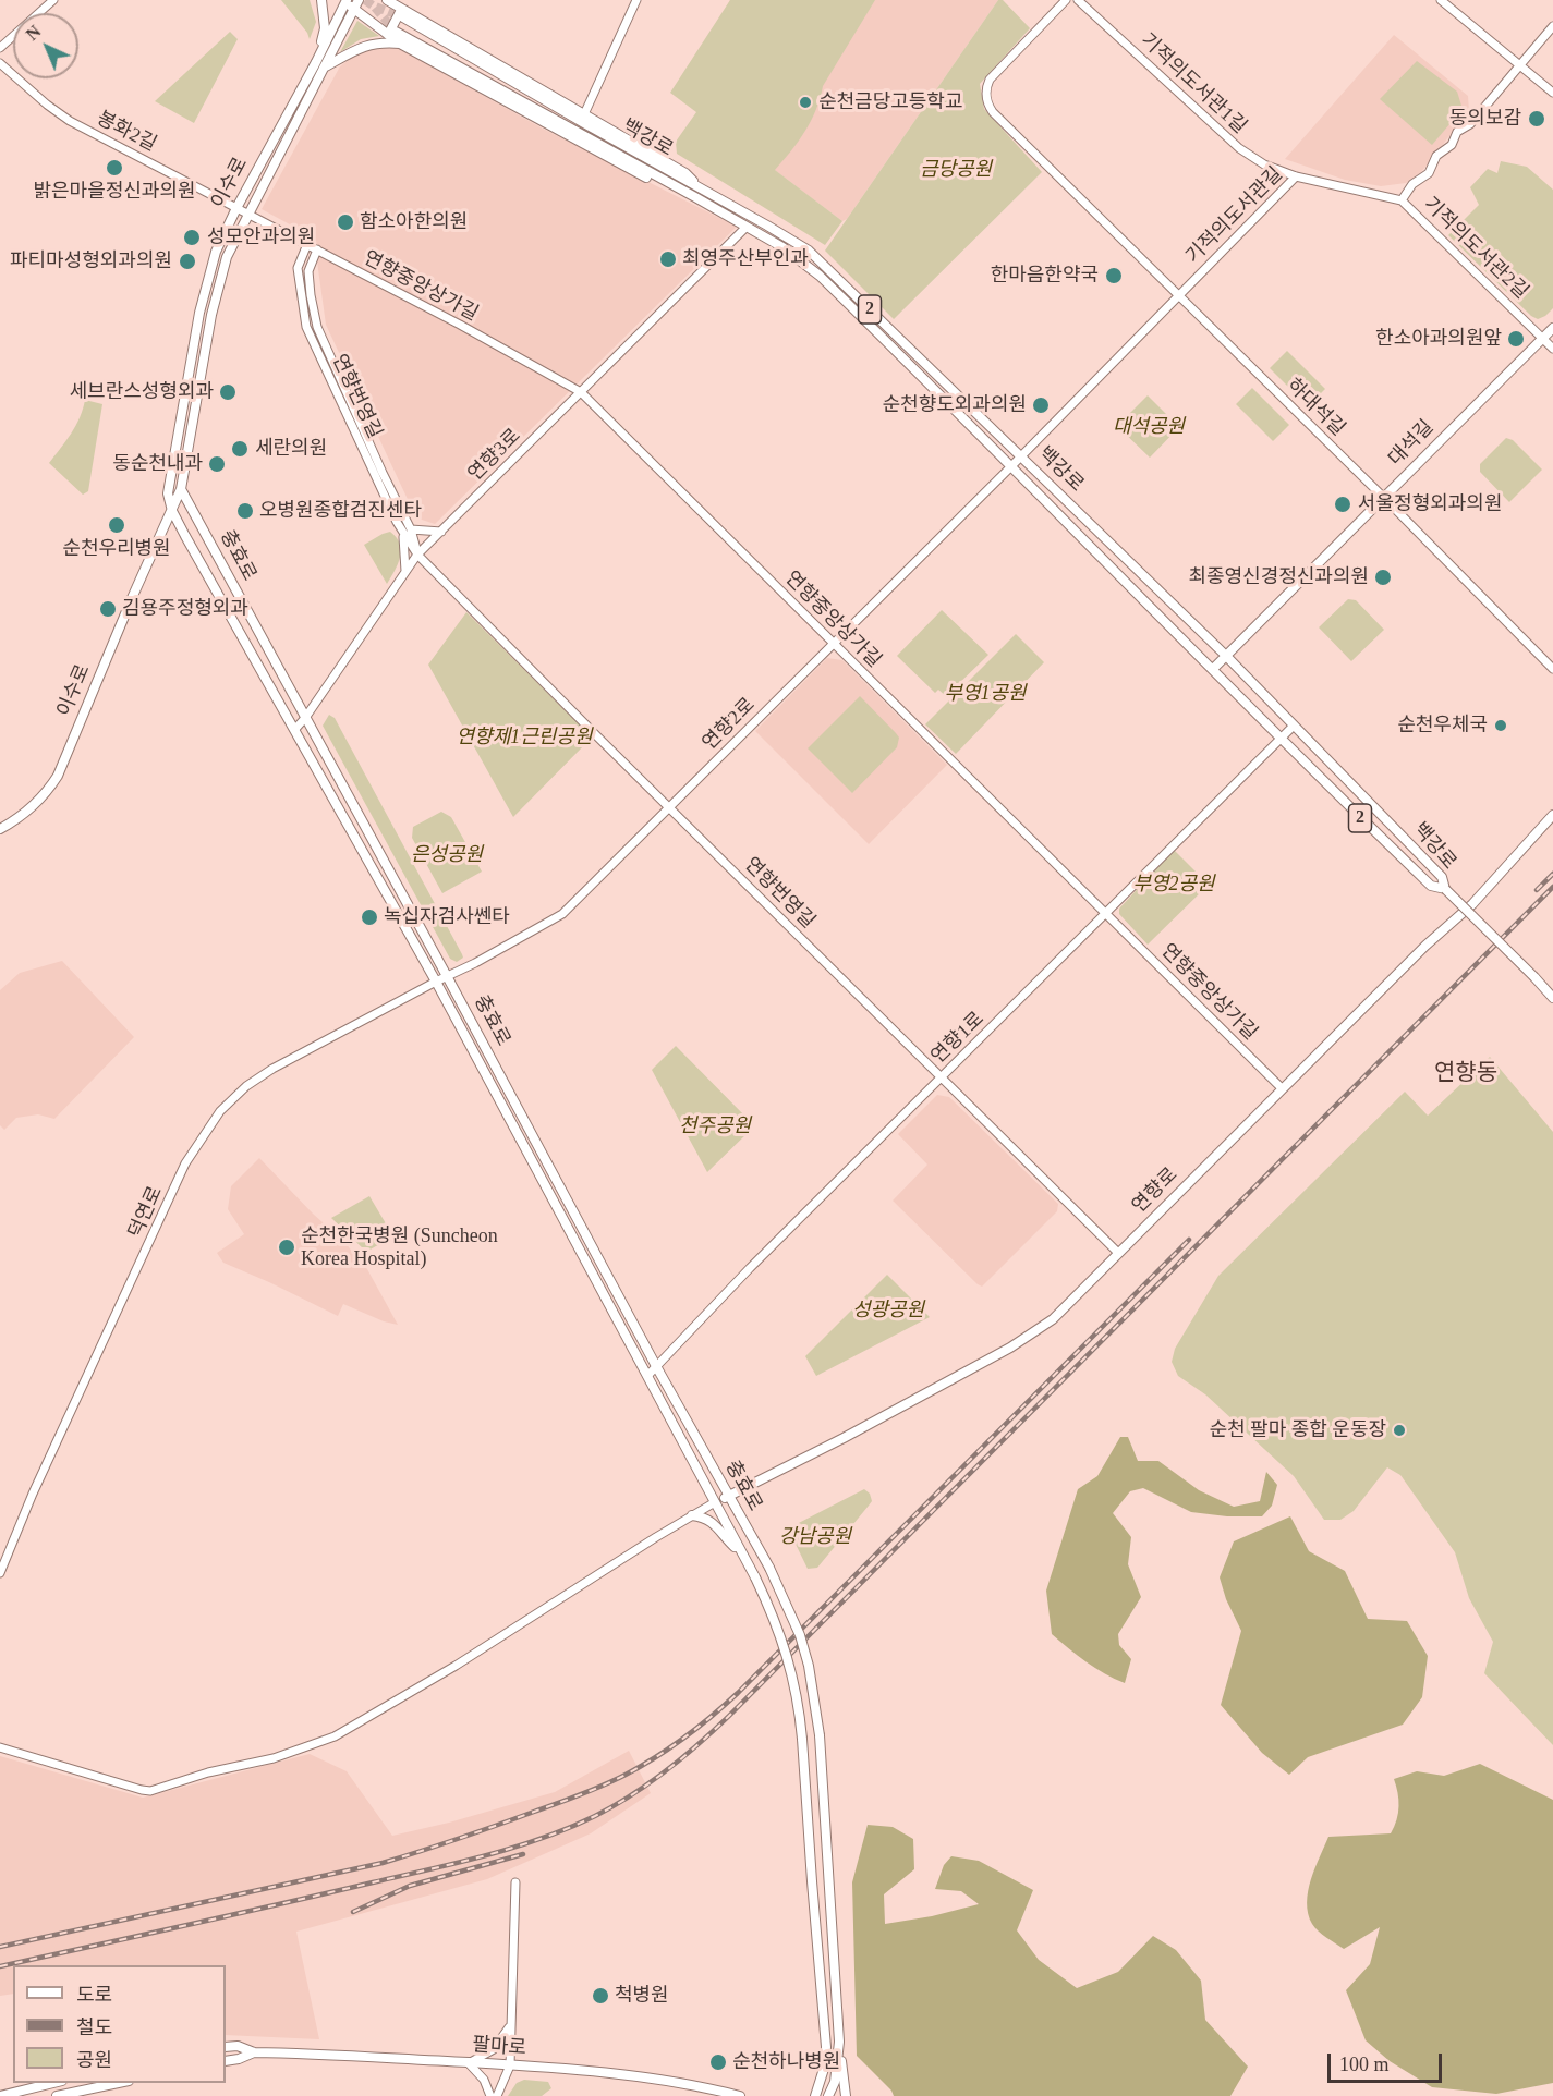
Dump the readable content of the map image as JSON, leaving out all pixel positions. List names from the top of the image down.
{
  "streets": {
    "main road": [
      "백강로",
      "이수로",
      "2",
      "대석길",
      "충효로",
      "연향로",
      "팔마로"
    ],
    "street": [
      "기적의도서관1길",
      "봉화2길",
      "기적의도서관길",
      "기적의도서관2길",
      "연향중앙상가길",
      "연향번영길",
      "하대석길",
      "연향3로",
      "연향2로",
      "연향1로",
      "덕연로"
    ]
  },
  "crossings": [
    ["기적의도서관1길", "기적의도서관길"],
    ["봉화2길", "이수로"],
    ["봉화2길", "연향중앙상가길"],
    ["봉화2길", "연향번영길"],
    ["백강로", "기적의도서관길"],
    ["백강로", "2"],
    ["백강로", "대석길"],
    ["백강로", "연향3로"],
    ["백강로", "연향2로"],
    ["백강로", "연향1로"],
    ["이수로", "2"],
    ["이수로", "충효로"],
    ["기적의도서관길", "기적의도서관2길"],
    ["기적의도서관길", "하대석길"],
    ["기적의도서관길", "연향2로"],
    ["기적의도서관2길", "대석길"],
    ["연향중앙상가길", "연향번영길"],
    ["연향중앙상가길", "연향3로"],
    ["연향중앙상가길", "연향2로"],
    ["연향중앙상가길", "연향1로"],
    ["연향중앙상가길", "연향로"],
    ["연향번영길", "연향3로"],
    ["연향번영길", "연향2로"],
    ["연향번영길", "연향1로"],
    ["연향번영길", "연향로"],
    ["하대석길", "대석길"],
    ["연향3로", "충효로"],
    ["충효로", "연향2로"],
    ["충효로", "연향1로"],
    ["충효로", "연향로"],
    ["충효로", "덕연로"],
    ["연향2로", "덕연로"]
  ],
  "districts": ["연향동"],
  "parks": [
    "금당공원",
    "대석공원",
    "부영1공원",
    "연향제1근린공원",
    "은성공원",
    "부영2공원",
    "천주공원",
    "성광공원",
    "강남공원"
  ],
  "places": [
    "순천금당고등학교",
    "동의보감",
    "밝은마을정신과의원",
    "함소아한의원",
    "성모안과의원",
    "최영주산부인과",
    "파티마성형외과의원",
    "한마음한약국",
    "한소아과의원앞",
    "세브란스성형외과",
    "순천향도외과의원",
    "세란의원",
    "동순천내과",
    "서울정형외과의원",
    "오병원종합검진센타",
    "순천우리병원",
    "최종영신경정신과의원",
    "김용주정형외과",
    "순천우체국",
    "녹십자검사쎈타",
    "순천한국병원 (Suncheon Korea Hospital)",
    "순천 팔마 종합 운동장",
    "척병원",
    "순천하나병원"
  ],
  "legend": ["도로", "철도", "공원"],
  "scale_bar": "100 m",
  "north": "top left"
}
